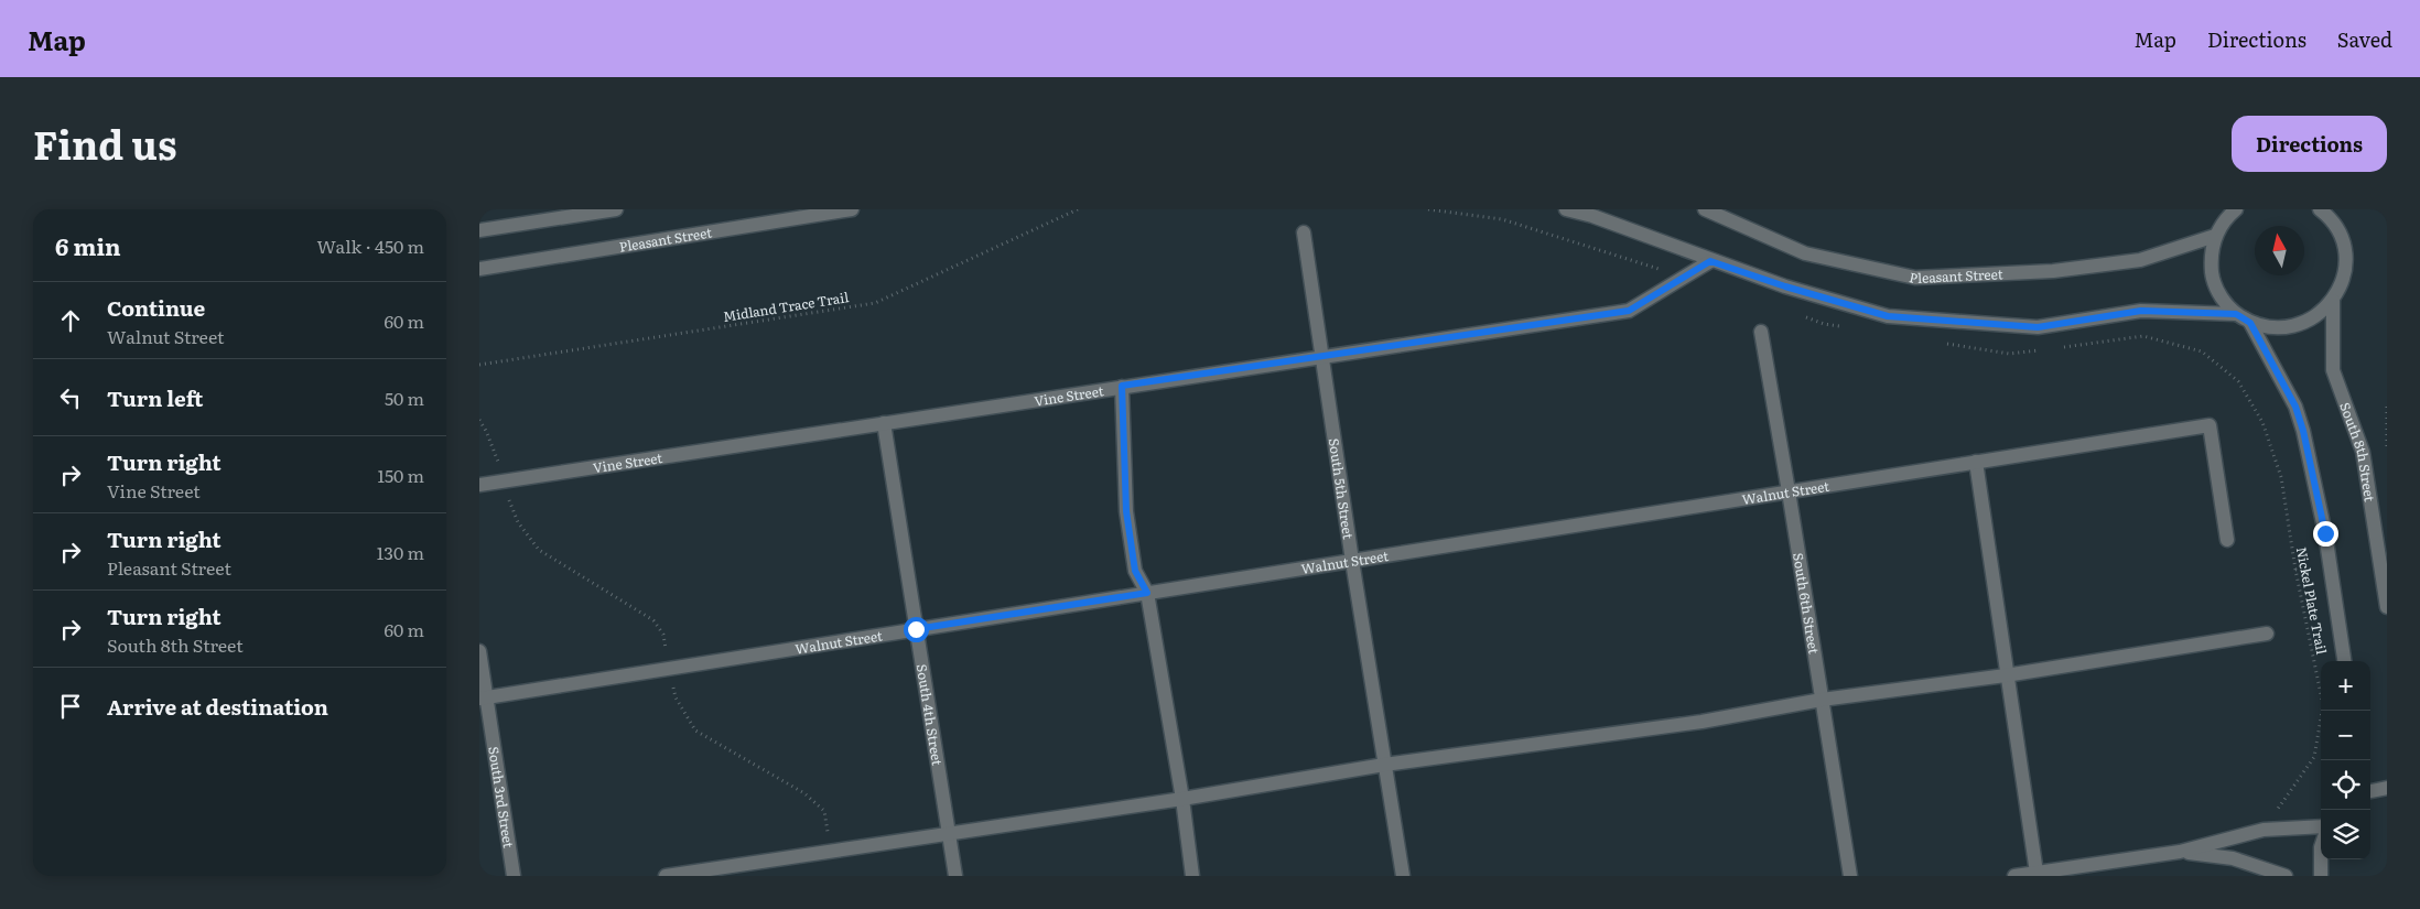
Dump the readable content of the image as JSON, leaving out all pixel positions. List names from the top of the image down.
{
  "streets": {
    "street": [
      "Pleasant Street",
      "Vine Street",
      "South 8th Street",
      "South 5th Street",
      "Walnut Street",
      "South 6th Street",
      "South 4th Street",
      "South 3rd Street"
    ],
    "path": ["Midland Trace Trail", "Nickel Plate Trail"]
  },
  "crossings": [
    ["Vine Street", "South 5th Street"],
    ["Vine Street", "South 4th Street"],
    ["South 5th Street", "Walnut Street"],
    ["Walnut Street", "South 6th Street"],
    ["Walnut Street", "South 4th Street"],
    ["Walnut Street", "South 3rd Street"]
  ],
  "north": "top",
  "page": {
    "header": "Map",
    "nav": ["Map", "Directions", "Saved"],
    "title": "Find us",
    "buttons": "Directions",
    "heading": ["6 min", "Walk · 450 m"],
    "list": [
      ["Continue", "Walnut Street", "60 m"],
      ["Turn left", "50 m"],
      ["Turn right", "Vine Street", "150 m"],
      ["Turn right", "Pleasant Street", "130 m"],
      ["Turn right", "South 8th Street", "60 m"],
      "Arrive at destination"
    ],
    "map_buttons": ["+", "−"]
  }
}
